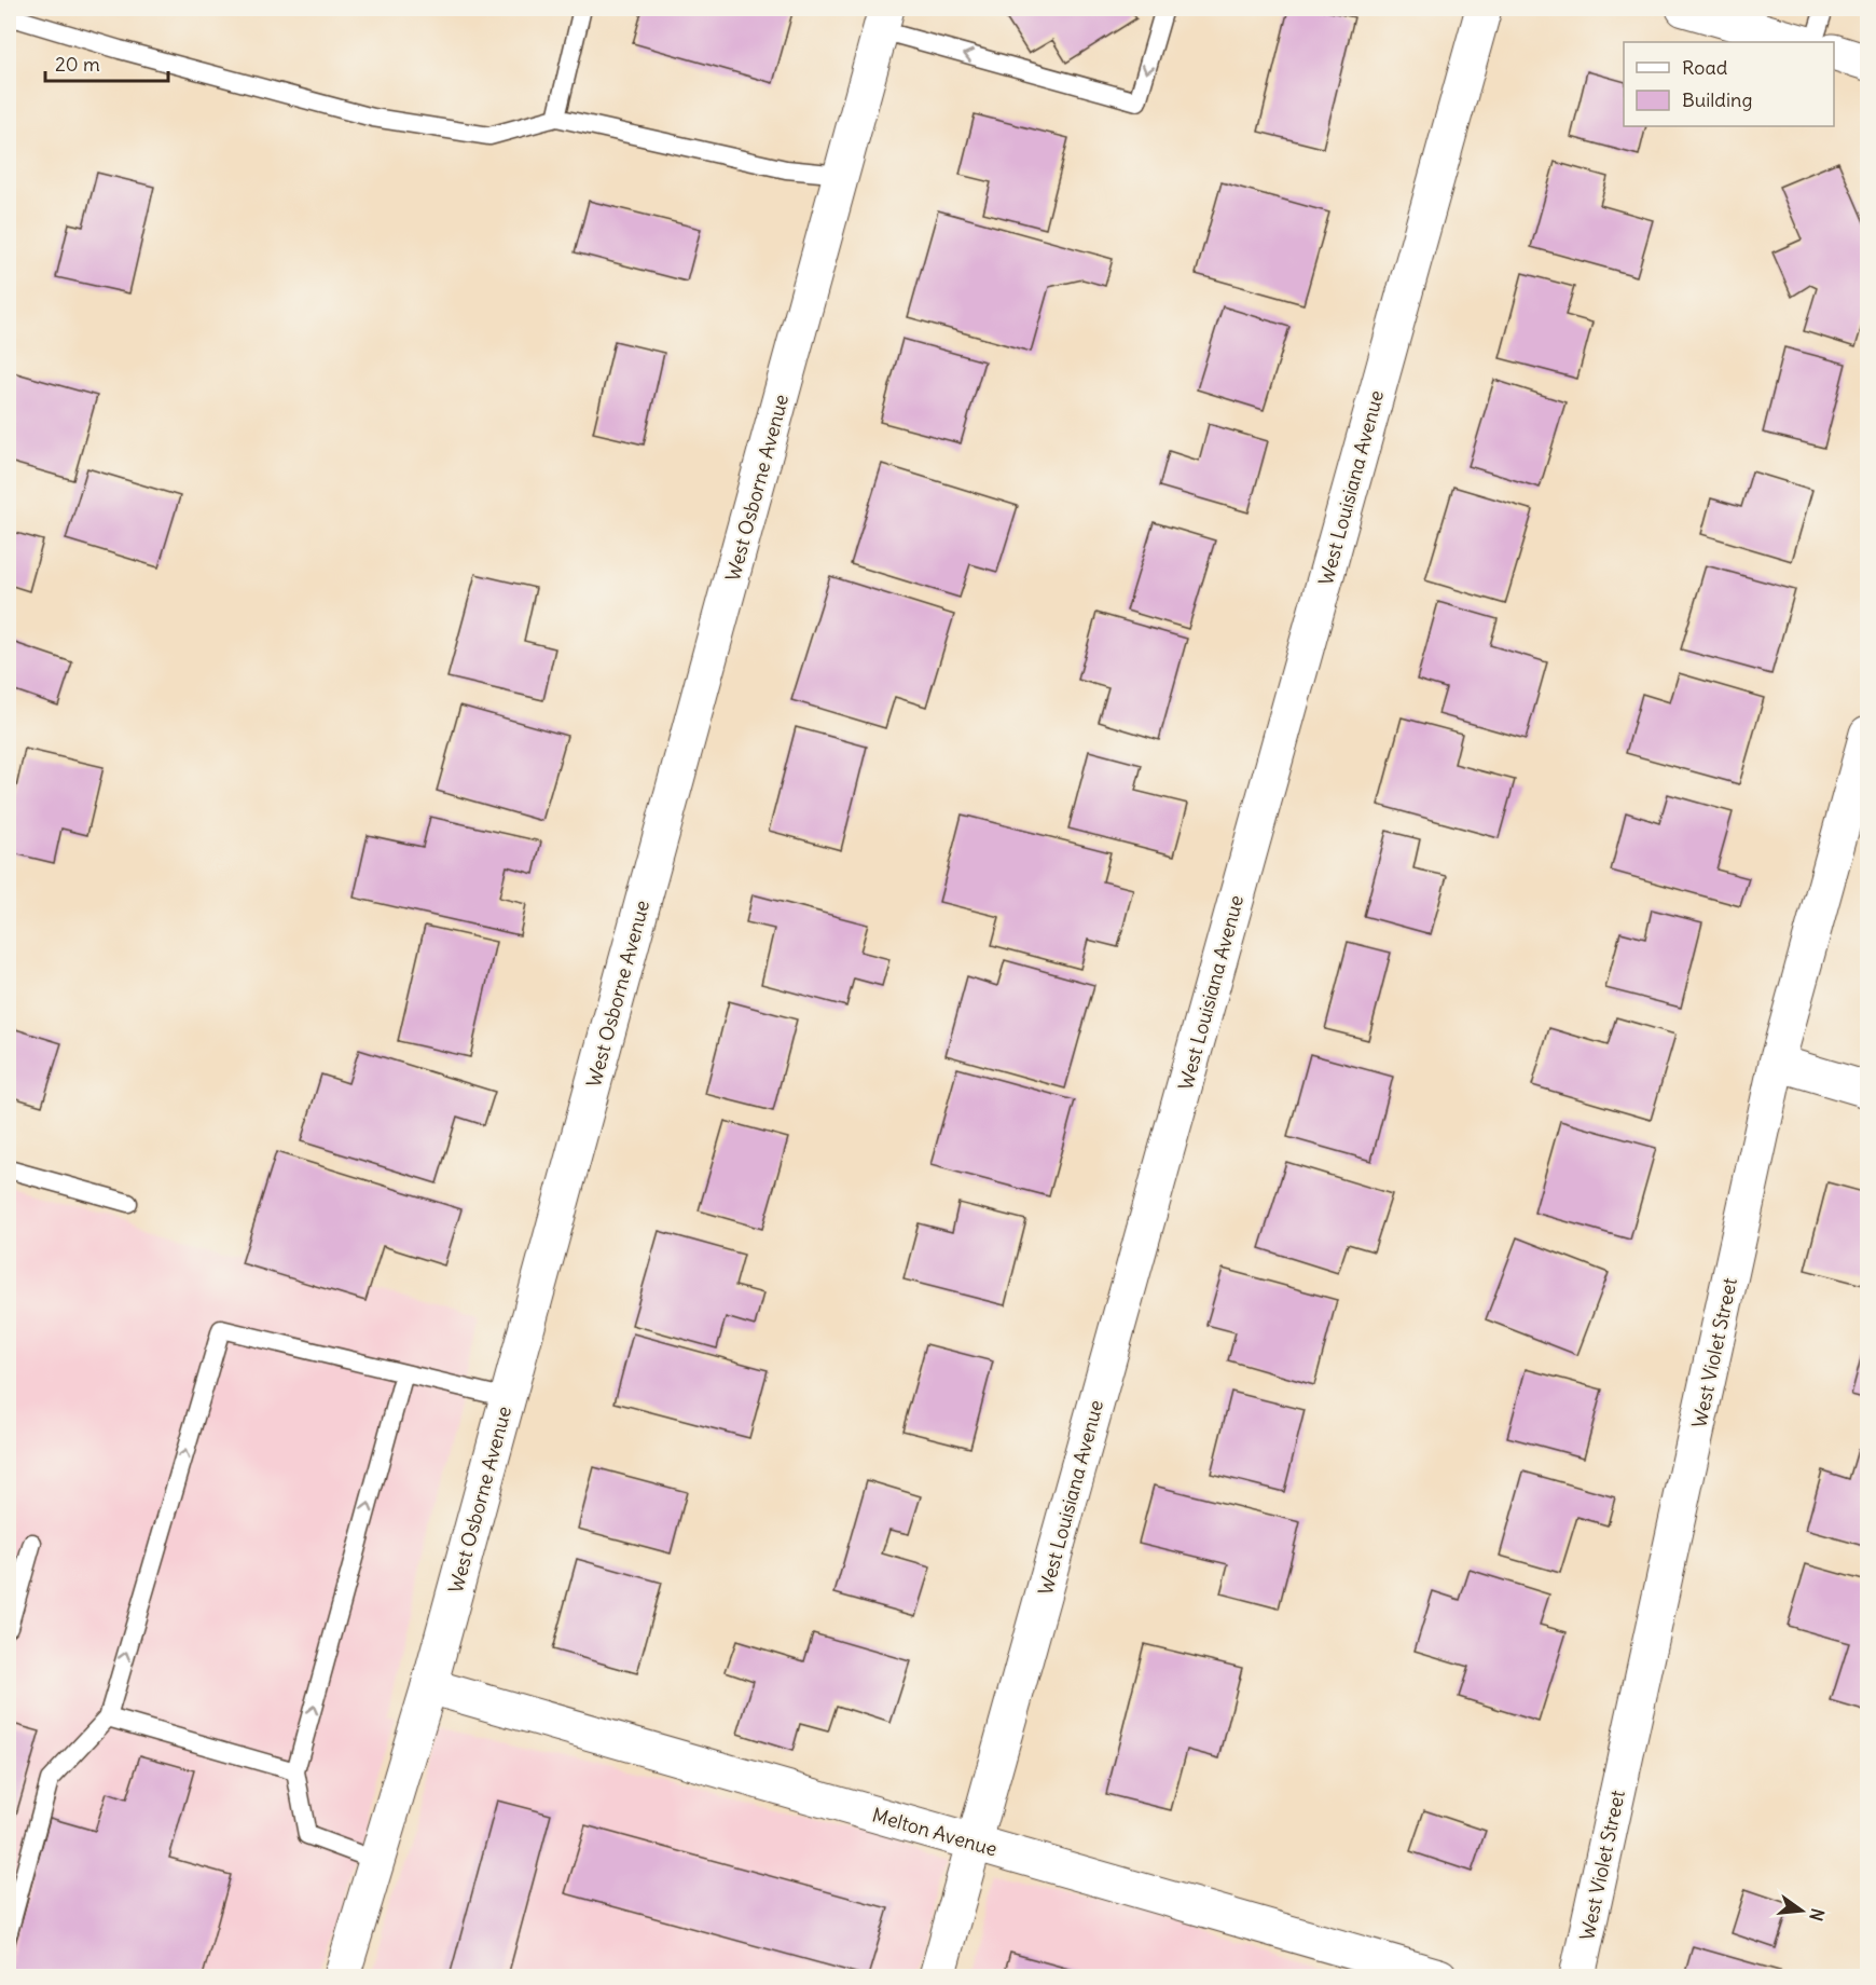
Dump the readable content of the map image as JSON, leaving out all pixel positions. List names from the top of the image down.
{
  "streets": {
    "street": [
      "West Osborne Avenue",
      "West Louisiana Avenue",
      "West Violet Street",
      "Melton Avenue"
    ]
  },
  "crossings": [
    ["West Osborne Avenue", "Melton Avenue"],
    ["West Louisiana Avenue", "Melton Avenue"]
  ],
  "legend": ["Road", "Building"],
  "scale_bar": "20 m",
  "north": "right"
}
